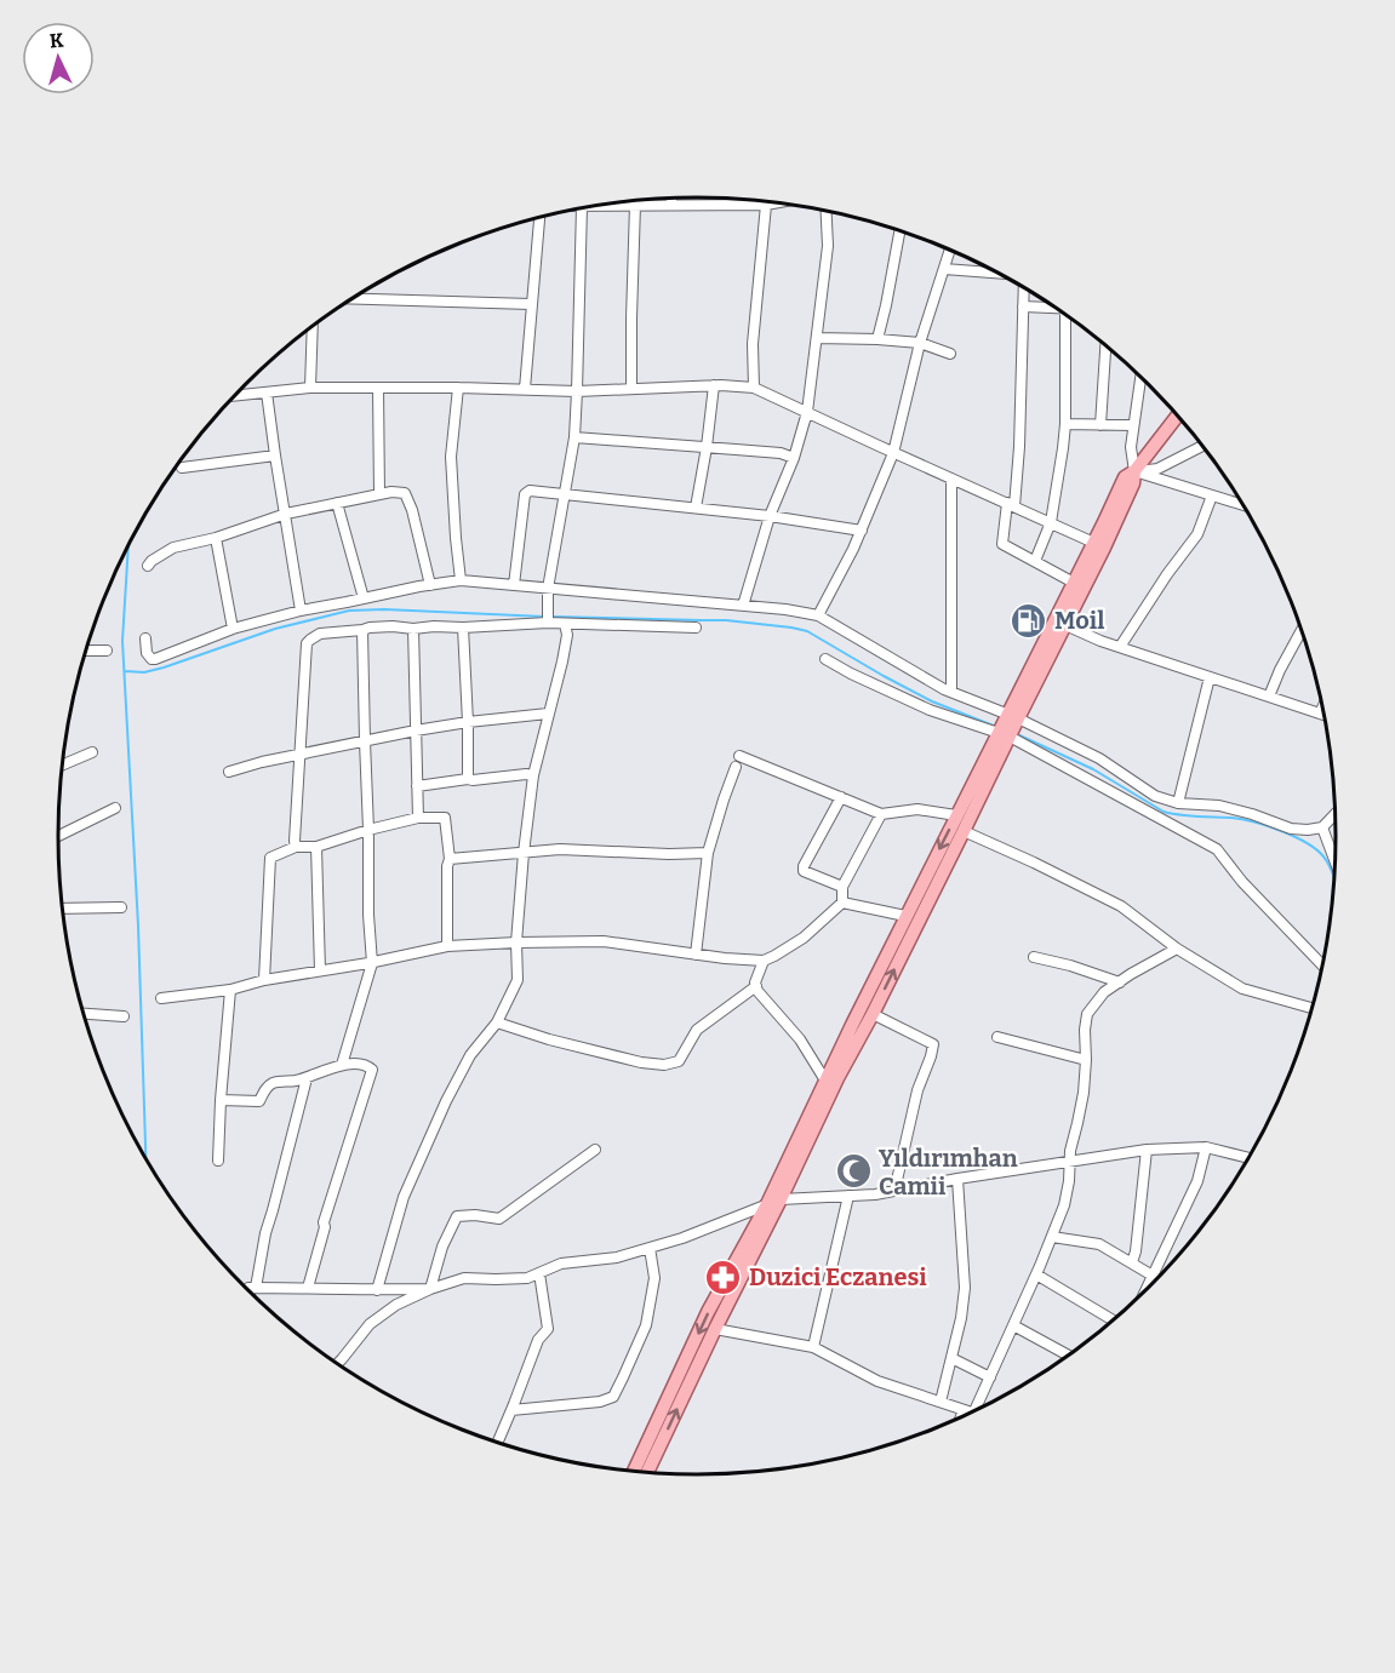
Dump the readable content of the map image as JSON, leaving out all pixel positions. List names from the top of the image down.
{
  "places": {
    "fuel station": ["Moil"],
    "mosque": ["Yıldırımhan Camii"],
    "pharmacy": ["Duzici Eczanesi"]
  },
  "north": "top"
}
